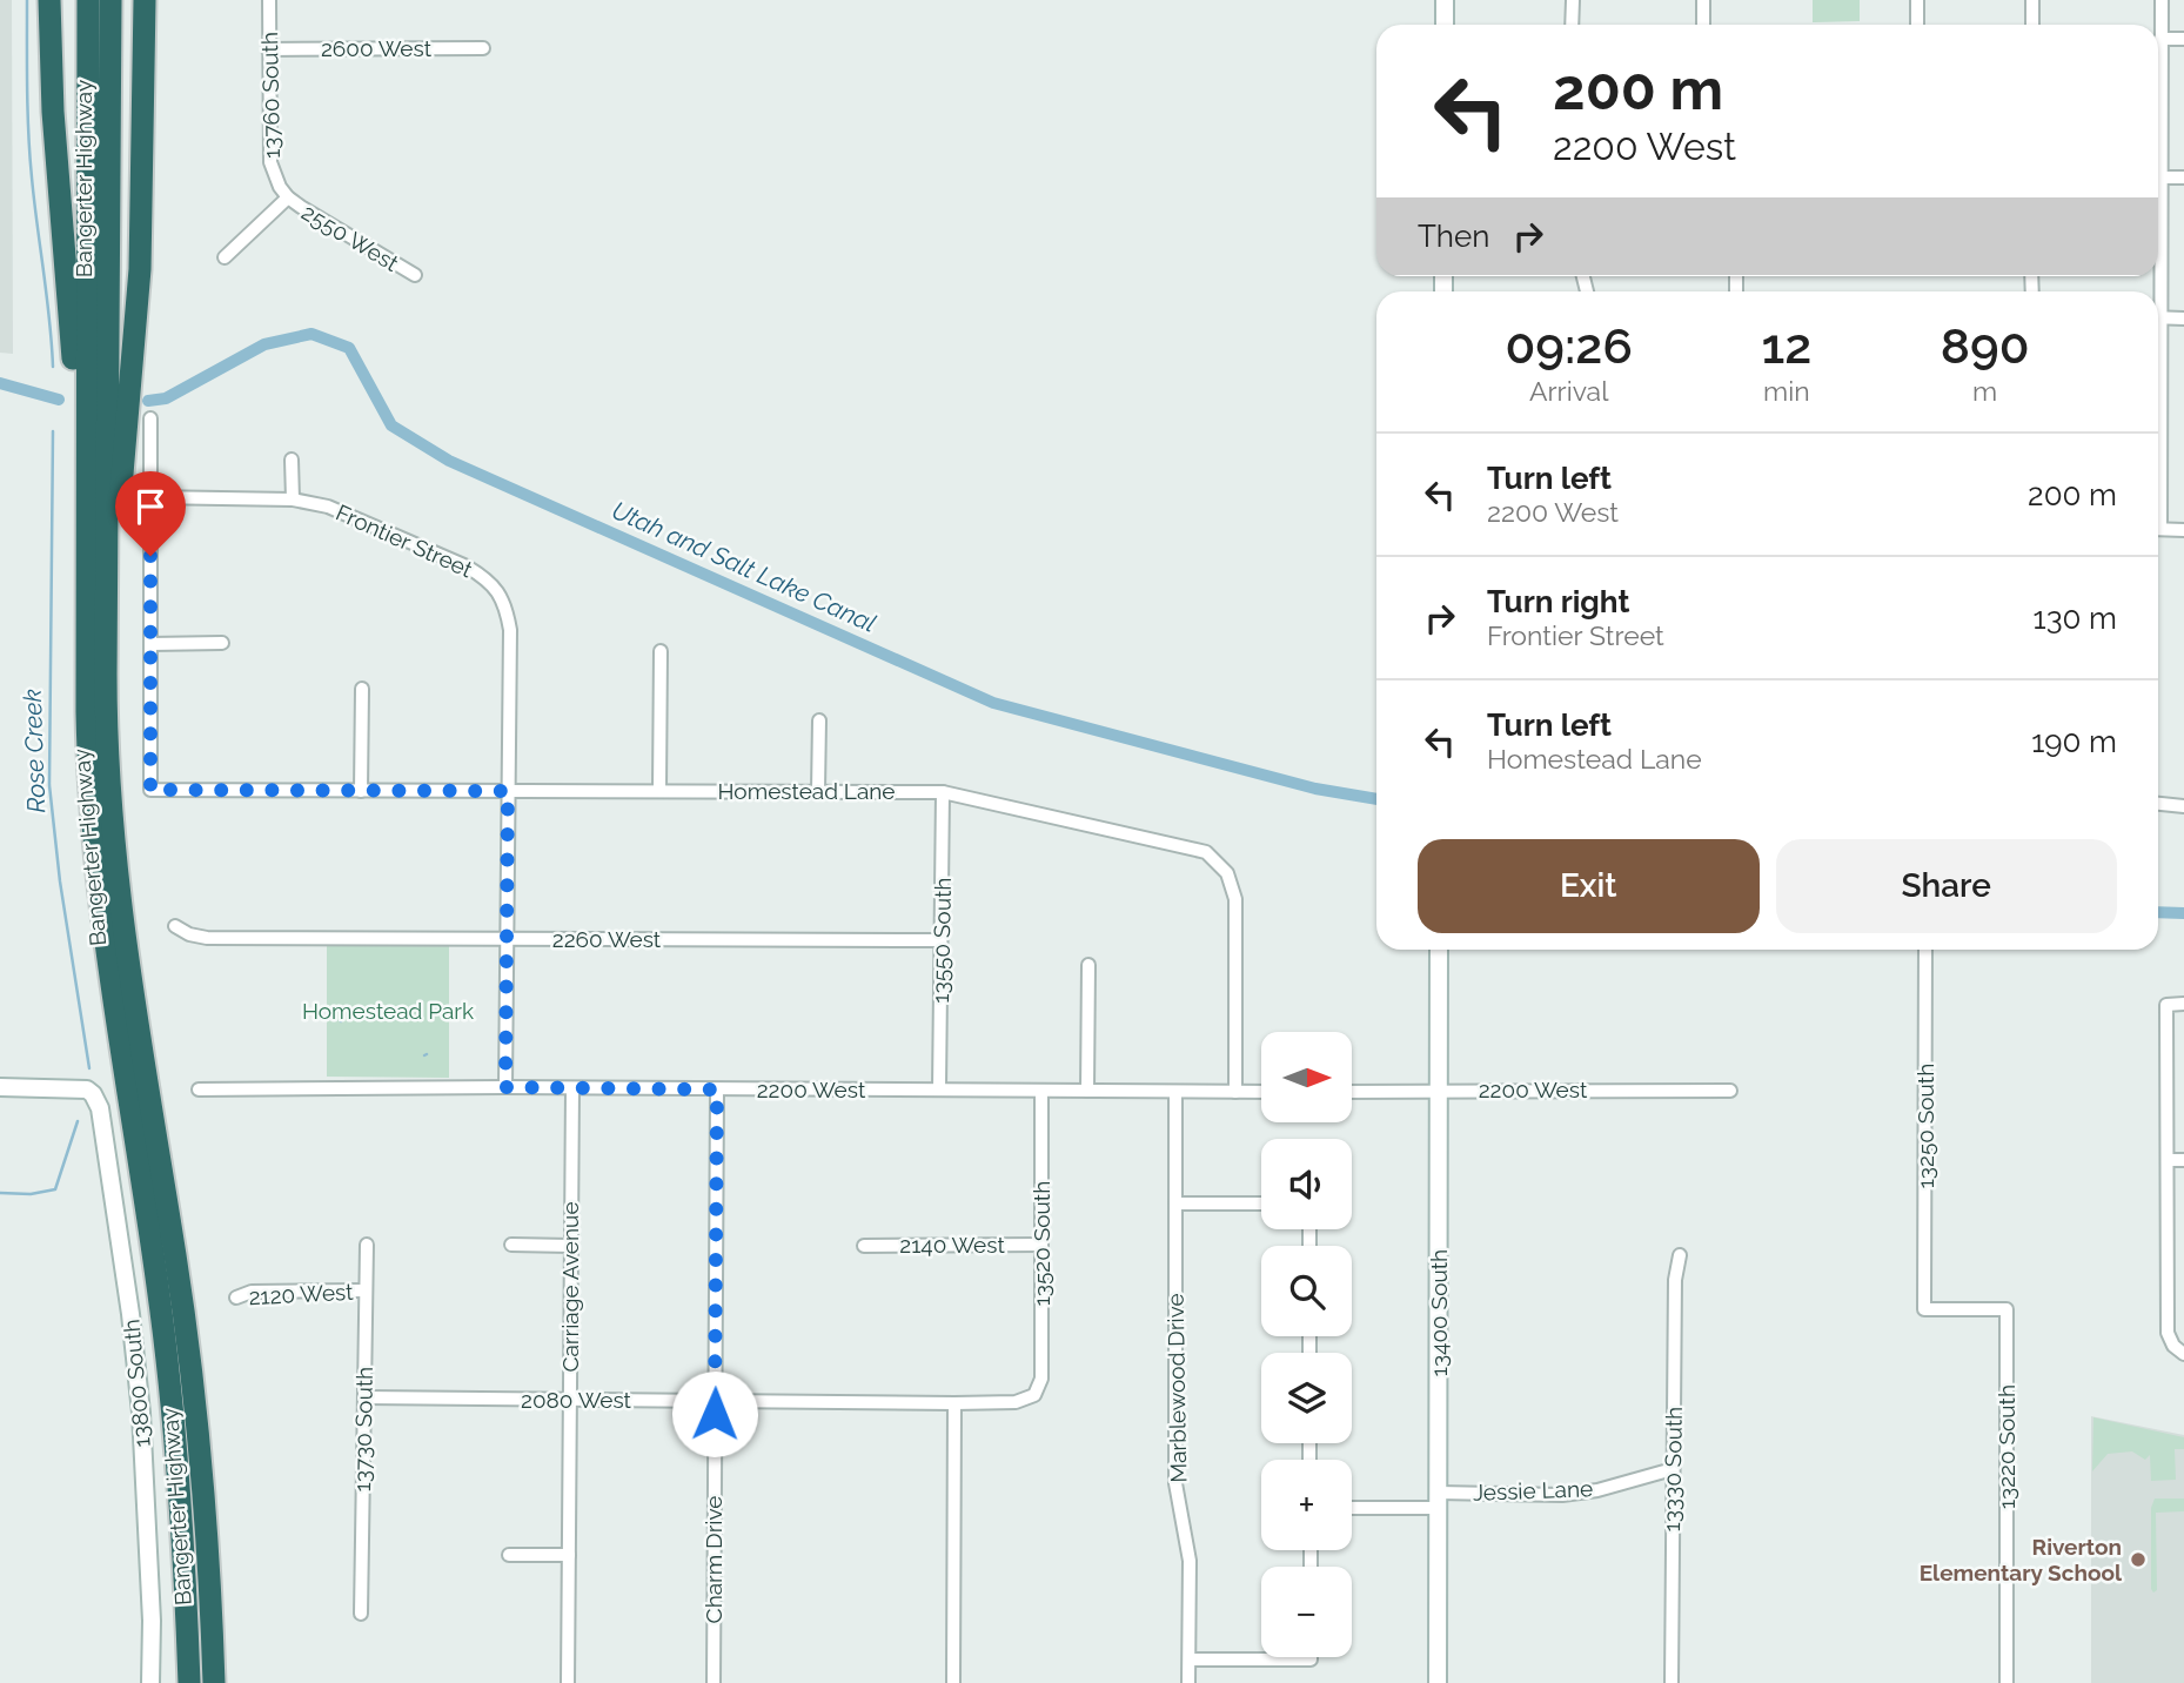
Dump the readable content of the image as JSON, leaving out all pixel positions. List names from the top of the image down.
{
  "streets": {
    "highway": ["Bangerter Highway"],
    "street": [
      "2600 West",
      "13760 South",
      "2550 West",
      "Frontier Street",
      "Homestead Lane",
      "2260 West",
      "13550 South",
      "2200 West",
      "13250 South",
      "13520 South",
      "2140 West",
      "Carriage Avenue",
      "2120 West",
      "13400 South",
      "13800 South",
      "Marblewood Drive",
      "2080 West",
      "13730 South",
      "13220 South",
      "13330 South",
      "Jessie Lane",
      "Charm Drive"
    ]
  },
  "crossings": [
    ["2600 West", "13760 South"],
    ["13760 South", "2550 West"],
    ["Frontier Street", "Homestead Lane"],
    ["Frontier Street", "2260 West"],
    ["Frontier Street", "2200 West"],
    ["Homestead Lane", "13550 South"],
    ["Homestead Lane", "2200 West"],
    ["2260 West", "13550 South"],
    ["13550 South", "2200 West"],
    ["2200 West", "13520 South"],
    ["2200 West", "Carriage Avenue"],
    ["2200 West", "13400 South"],
    ["2200 West", "Marblewood Drive"],
    ["2200 West", "Charm Drive"],
    ["13250 South", "13220 South"],
    ["13520 South", "2140 West"],
    ["13520 South", "2080 West"],
    ["Carriage Avenue", "2080 West"],
    ["2120 West", "13730 South"],
    ["13400 South", "Jessie Lane"],
    ["2080 West", "13730 South"],
    ["2080 West", "Charm Drive"],
    ["13330 South", "Jessie Lane"]
  ],
  "water": ["Utah and Salt Lake Canal", "Rose Creek"],
  "parks": ["Homestead Park"],
  "places": ["Riverton Elementary School"],
  "north": "right",
  "page": {
    "turn": ["200 m", "2200 West"],
    "then": "Then",
    "eta": [
      "09:26",
      "Arrival",
      "12",
      "min",
      "890",
      "m"
    ],
    "list": [
      {
        "name": "Turn left",
        "note": "2200 West",
        "value": "200 m"
      },
      {
        "name": "Turn right",
        "note": "Frontier Street",
        "value": "130 m"
      },
      {
        "name": "Turn left",
        "note": "Homestead Lane",
        "value": "190 m"
      }
    ],
    "buttons": ["Exit", "Share"],
    "map_buttons": ["+", "−"]
  }
}
